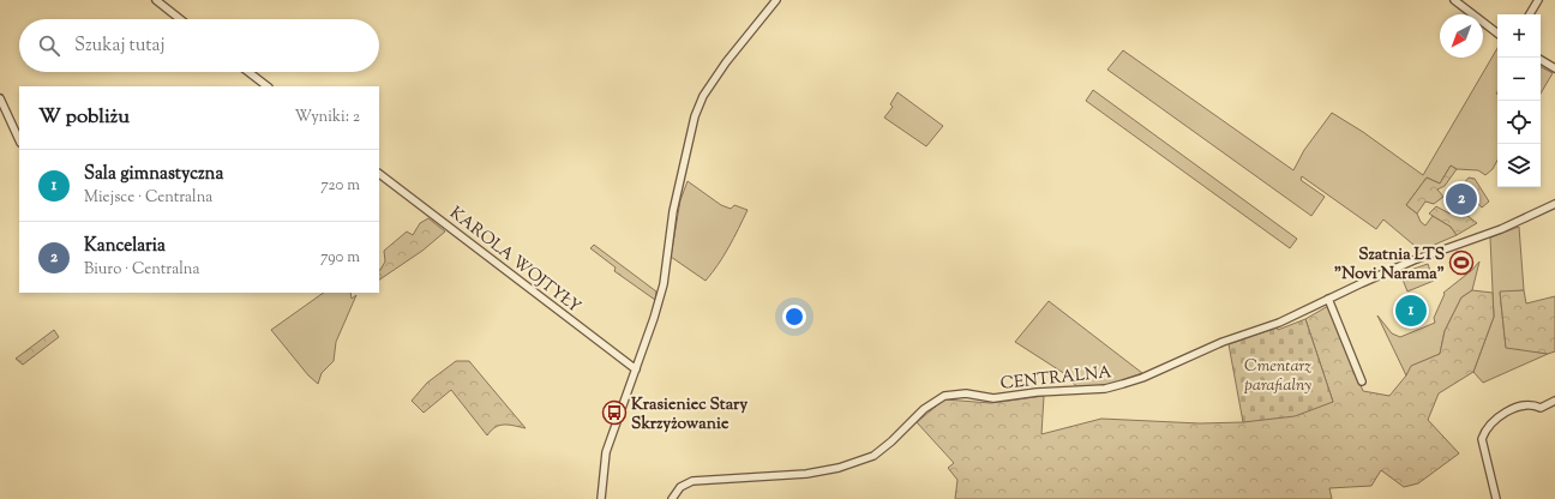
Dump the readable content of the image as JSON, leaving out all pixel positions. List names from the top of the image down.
{
  "streets": {
    "street": ["KAROLA WOJTYŁY", "CENTRALNA"]
  },
  "parks": ["Cmentarz parafialny"],
  "places": {
    "sports": ["Szatnia LTS \"Novi Narama\""],
    "bus stop": ["Krasieniec Stary Skrzyżowanie"]
  },
  "north": "bottom left",
  "page": {
    "map_buttons": ["+", "−"],
    "search": "Szukaj tutaj",
    "heading": ["W pobliżu", "Wyniki: 2"],
    "list": [
      {
        "mark": "1",
        "name": "Sala gimnastyczna",
        "note": "Miejsce · Centralna",
        "value": "720 m"
      },
      {
        "mark": "2",
        "name": "Kancelaria",
        "note": "Biuro · Centralna",
        "value": "790 m"
      }
    ],
    "pins": ["2", "1"]
  }
}
